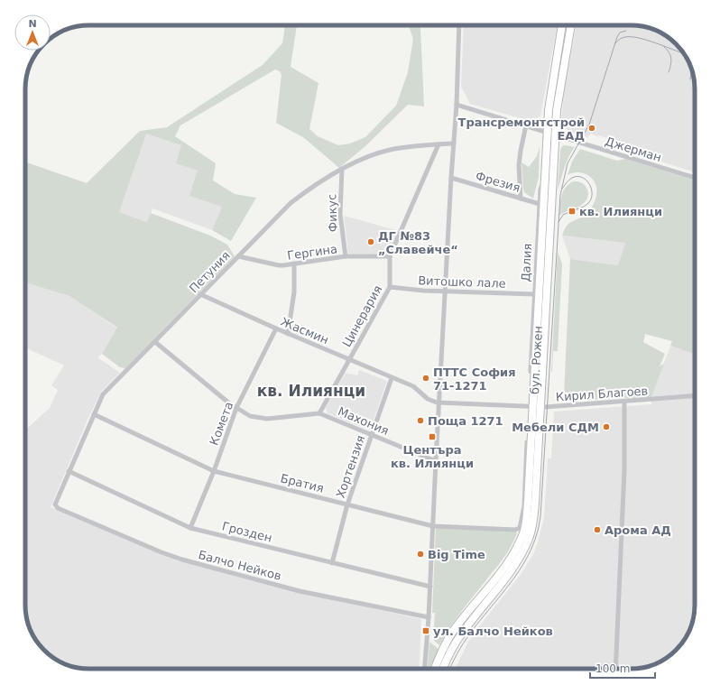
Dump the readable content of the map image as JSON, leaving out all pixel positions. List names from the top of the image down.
{
  "streets": {
    "main road": ["бул. Рожен"],
    "street": [
      "Джерман",
      "Фрезия",
      "Фикус",
      "Гергина",
      "Далия",
      "Петуния",
      "Витошко лале",
      "Цинерария",
      "Жасмин",
      "Кирил Благоев",
      "Махония",
      "Комета",
      "Хортензия",
      "Братия",
      "Грозден",
      "Балчо Нейков"
    ]
  },
  "crossings": [
    ["Джерман", "бул. Рожен"],
    ["Фрезия", "Далия"],
    ["Фикус", "Гергина"],
    ["Фикус", "Петуния"],
    ["Гергина", "Петуния"],
    ["Гергина", "Цинерария"],
    ["Далия", "Витошко лале"],
    ["Далия", "бул. Рожен"],
    ["Петуния", "Цинерария"],
    ["Петуния", "Жасмин"],
    ["Петуния", "Махония"],
    ["Петуния", "Братия"],
    ["Петуния", "Грозден"],
    ["Петуния", "Балчо Нейков"],
    ["Витошко лале", "Цинерария"],
    ["Цинерария", "Жасмин"],
    ["Цинерария", "Махония"],
    ["Жасмин", "Кирил Благоев"],
    ["Жасмин", "Комета"],
    ["Жасмин", "Хортензия"],
    ["бул. Рожен", "Кирил Благоев"],
    ["бул. Рожен", "Братия"],
    ["Махония", "Комета"],
    ["Махония", "Хортензия"],
    ["Комета", "Братия"],
    ["Комета", "Грозден"],
    ["Хортензия", "Братия"],
    ["Хортензия", "Грозден"]
  ],
  "districts": ["кв. Илиянци"],
  "places": {
    "other": [
      "Трансремонтстрой ЕАД",
      "ДГ №83 „Славейче“",
      "ПТТС София 71-1271",
      "Поща 1271",
      "Мебели СДМ",
      "Арома АД",
      "Big Time"
    ],
    "transit": ["кв. Илиянци", "Центъра кв. Илиянци", "ул. Балчо Нейков"]
  },
  "scale_bar": "100 m",
  "north": "top"
}
